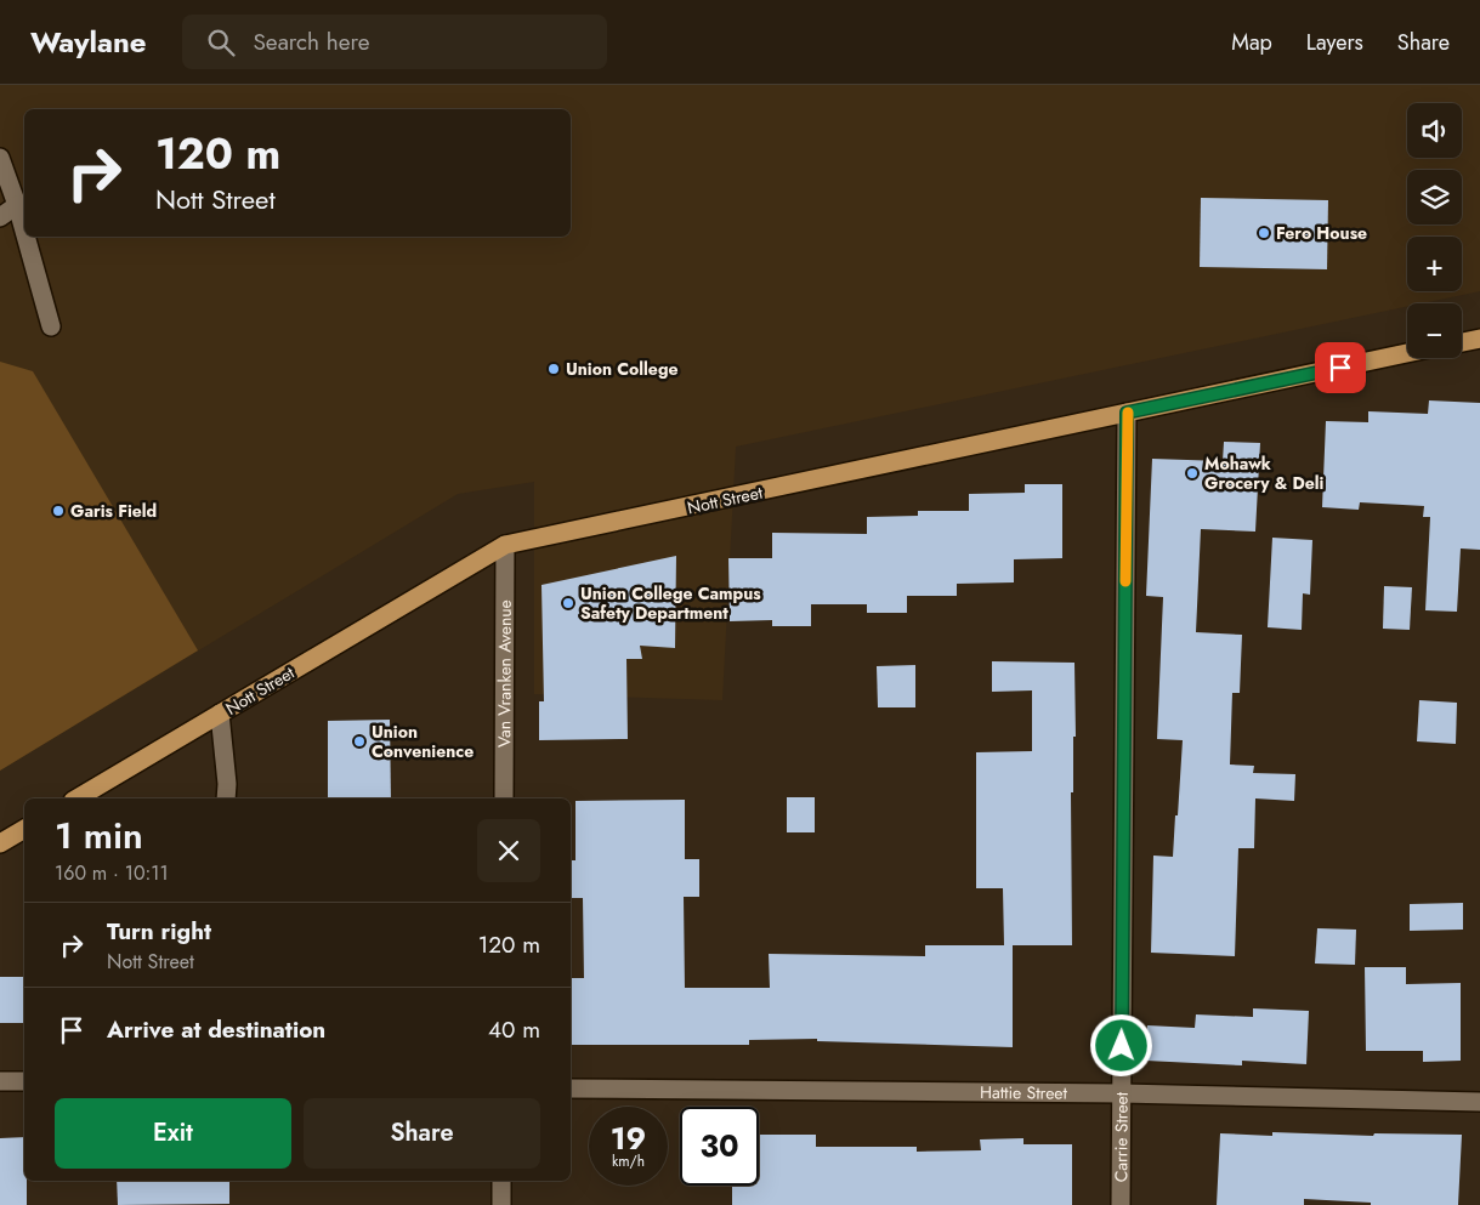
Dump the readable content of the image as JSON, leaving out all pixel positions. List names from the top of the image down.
{
  "streets": {
    "main road": ["Nott Street"],
    "street": ["Van Vranken Avenue", "Hattie Street", "Carrie Street"]
  },
  "crossings": [
    ["Nott Street", "Van Vranken Avenue"],
    ["Nott Street", "Carrie Street"],
    ["Hattie Street", "Carrie Street"]
  ],
  "places": [
    "Fero House",
    "Union College",
    "Mohawk Grocery & Deli",
    "Garis Field",
    "Union College Campus Safety Department",
    "Union Convenience"
  ],
  "page": {
    "header": "Waylane",
    "search": "Search here",
    "nav": ["Map", "Layers", "Share"],
    "map_buttons": ["+", "−"],
    "turn": ["120 m", "Nott Street"],
    "heading": ["1 min", "160 m · 10:11"],
    "list": [
      {
        "name": "Turn right",
        "note": "Nott Street",
        "value": "120 m"
      },
      {
        "name": "Arrive at destination",
        "value": "40 m"
      }
    ],
    "buttons": ["Exit", "Share"],
    "speed": "19 km/h",
    "limit": "30"
  }
}
